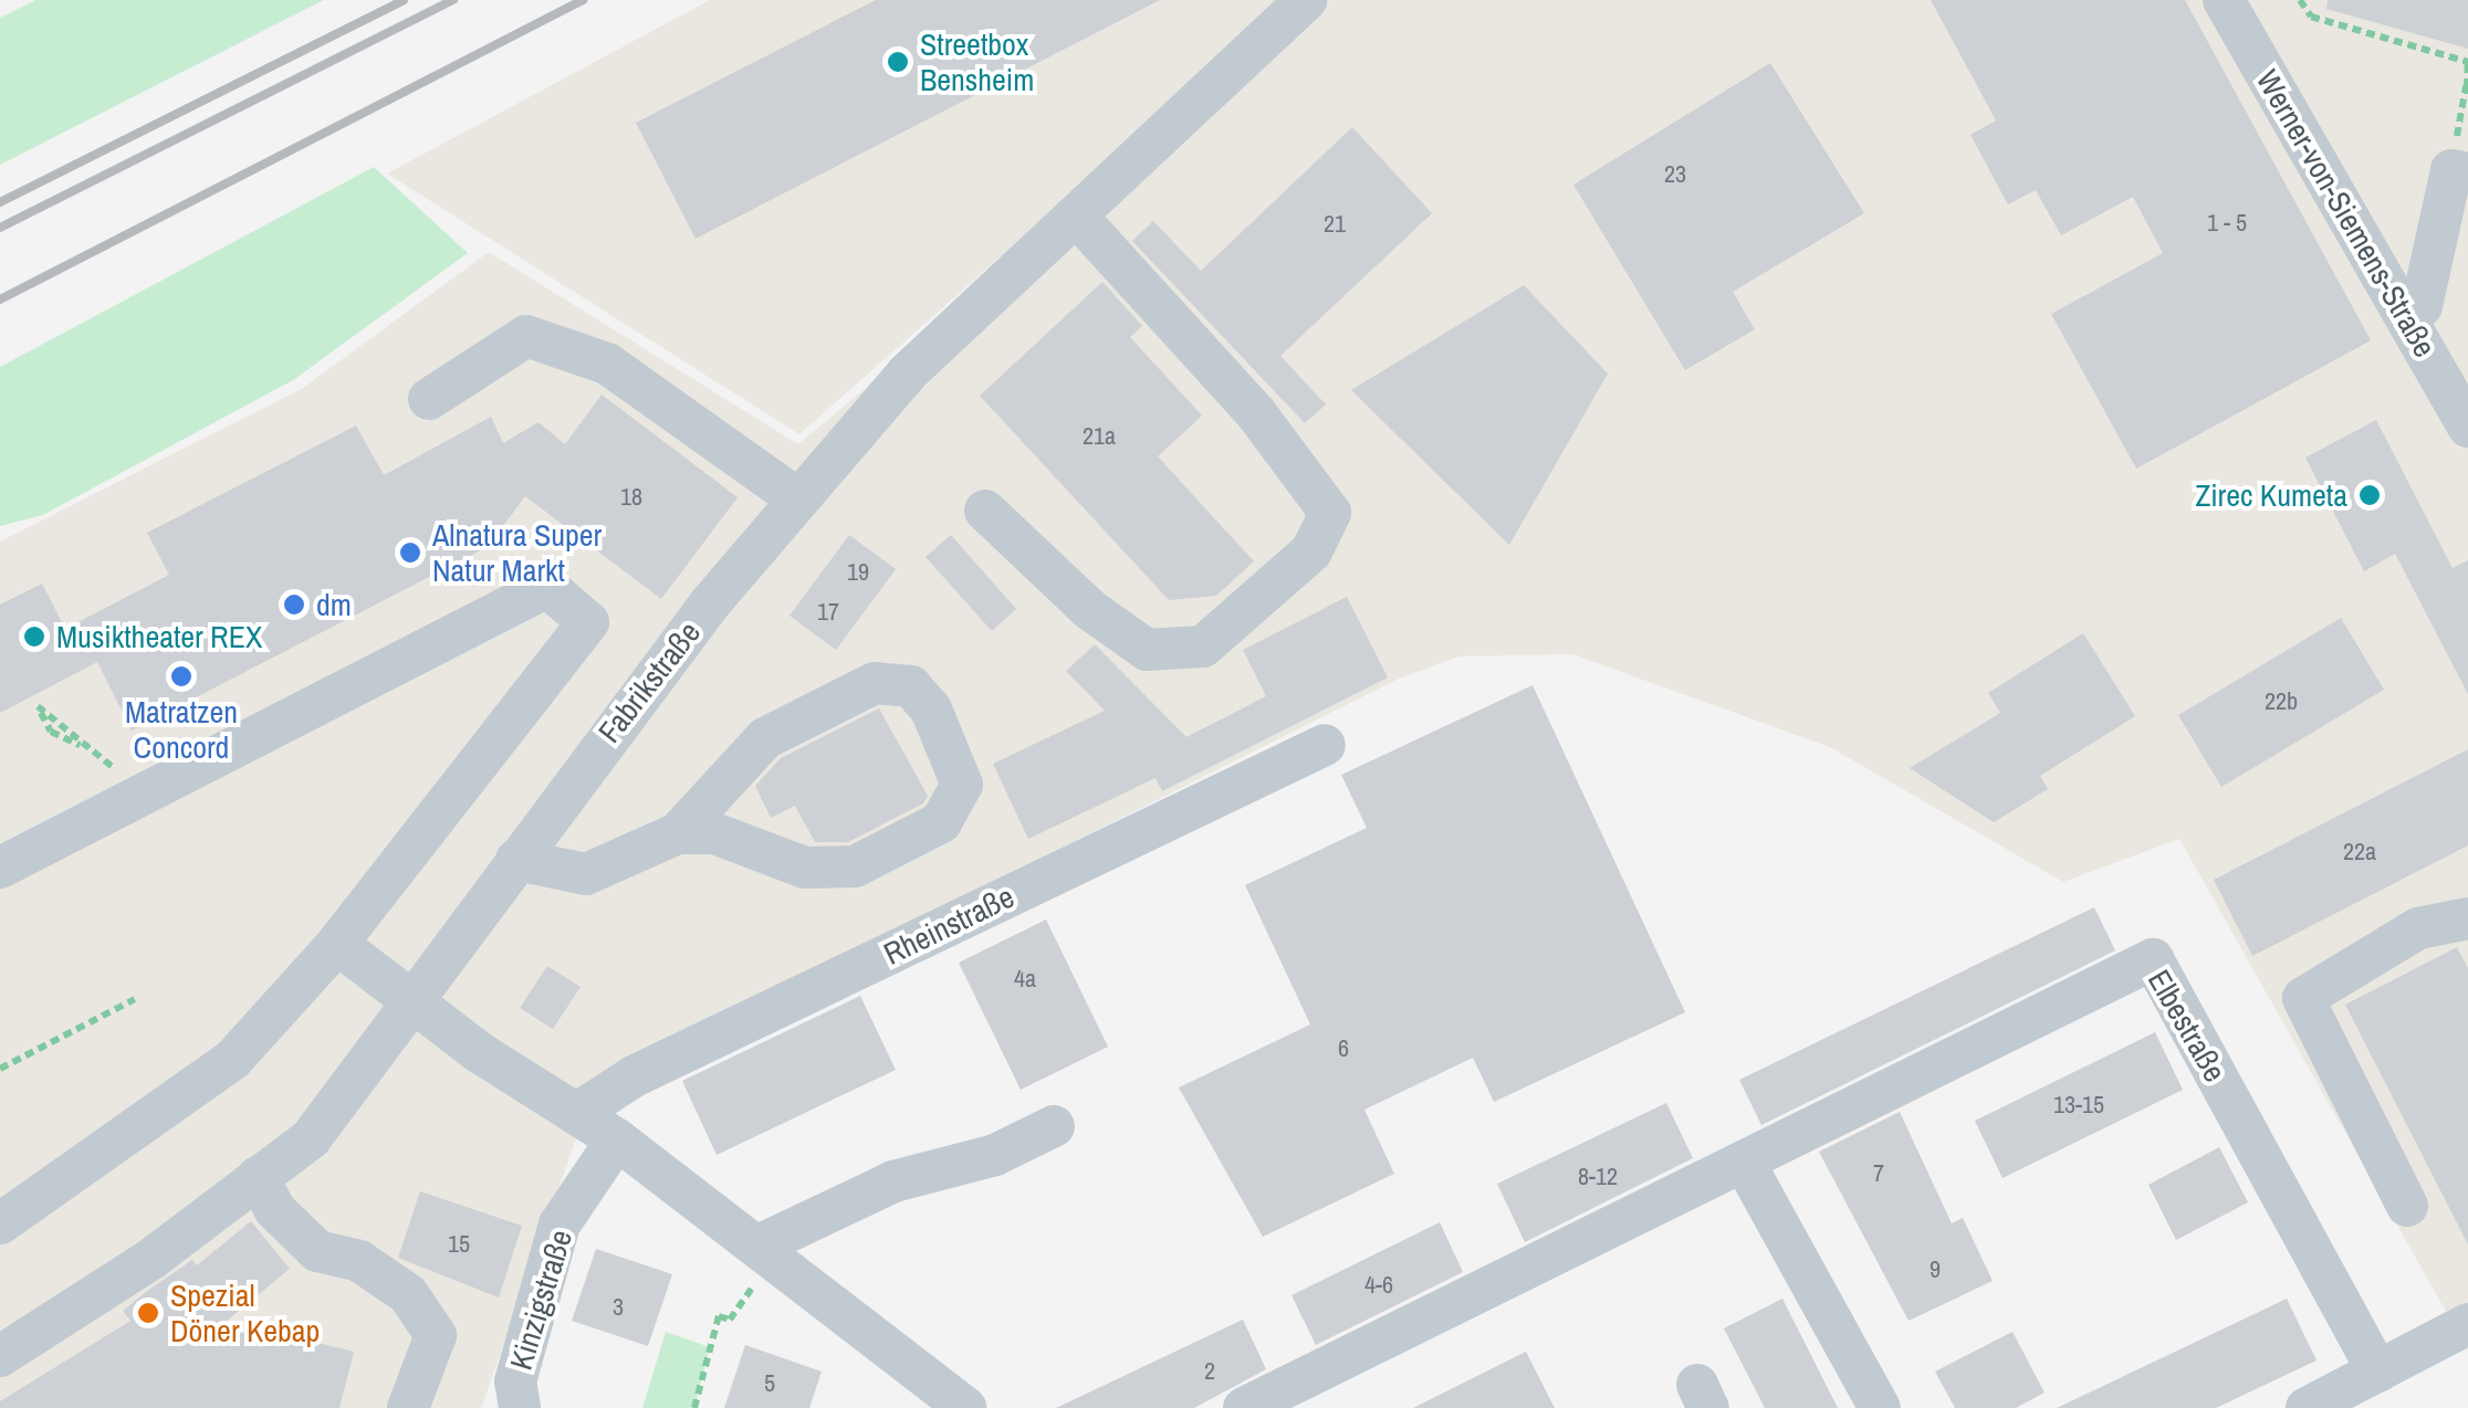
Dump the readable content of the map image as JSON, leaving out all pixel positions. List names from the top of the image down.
{
  "streets": {
    "street": [
      "Werner-von-Siemens-Straße",
      "Fabrikstraße",
      "Rheinstraße",
      "Elbestraße",
      "Kinzigstraße"
    ]
  },
  "places": [
    "Streetbox Bensheim",
    "Zirec Kumeta",
    "Alnatura Super Natur Markt",
    "dm",
    "Musiktheater REX",
    "Matratzen Concord",
    "Spezial Döner Kebap"
  ],
  "house_numbers": [
    "23",
    "1 - 5",
    "21",
    "21a",
    "18",
    "19",
    "17",
    "22b",
    "22a",
    "4a",
    "6",
    "13-15",
    "7",
    "8-12",
    "15",
    "9",
    "4-6",
    "3",
    "2",
    "5"
  ]
}
